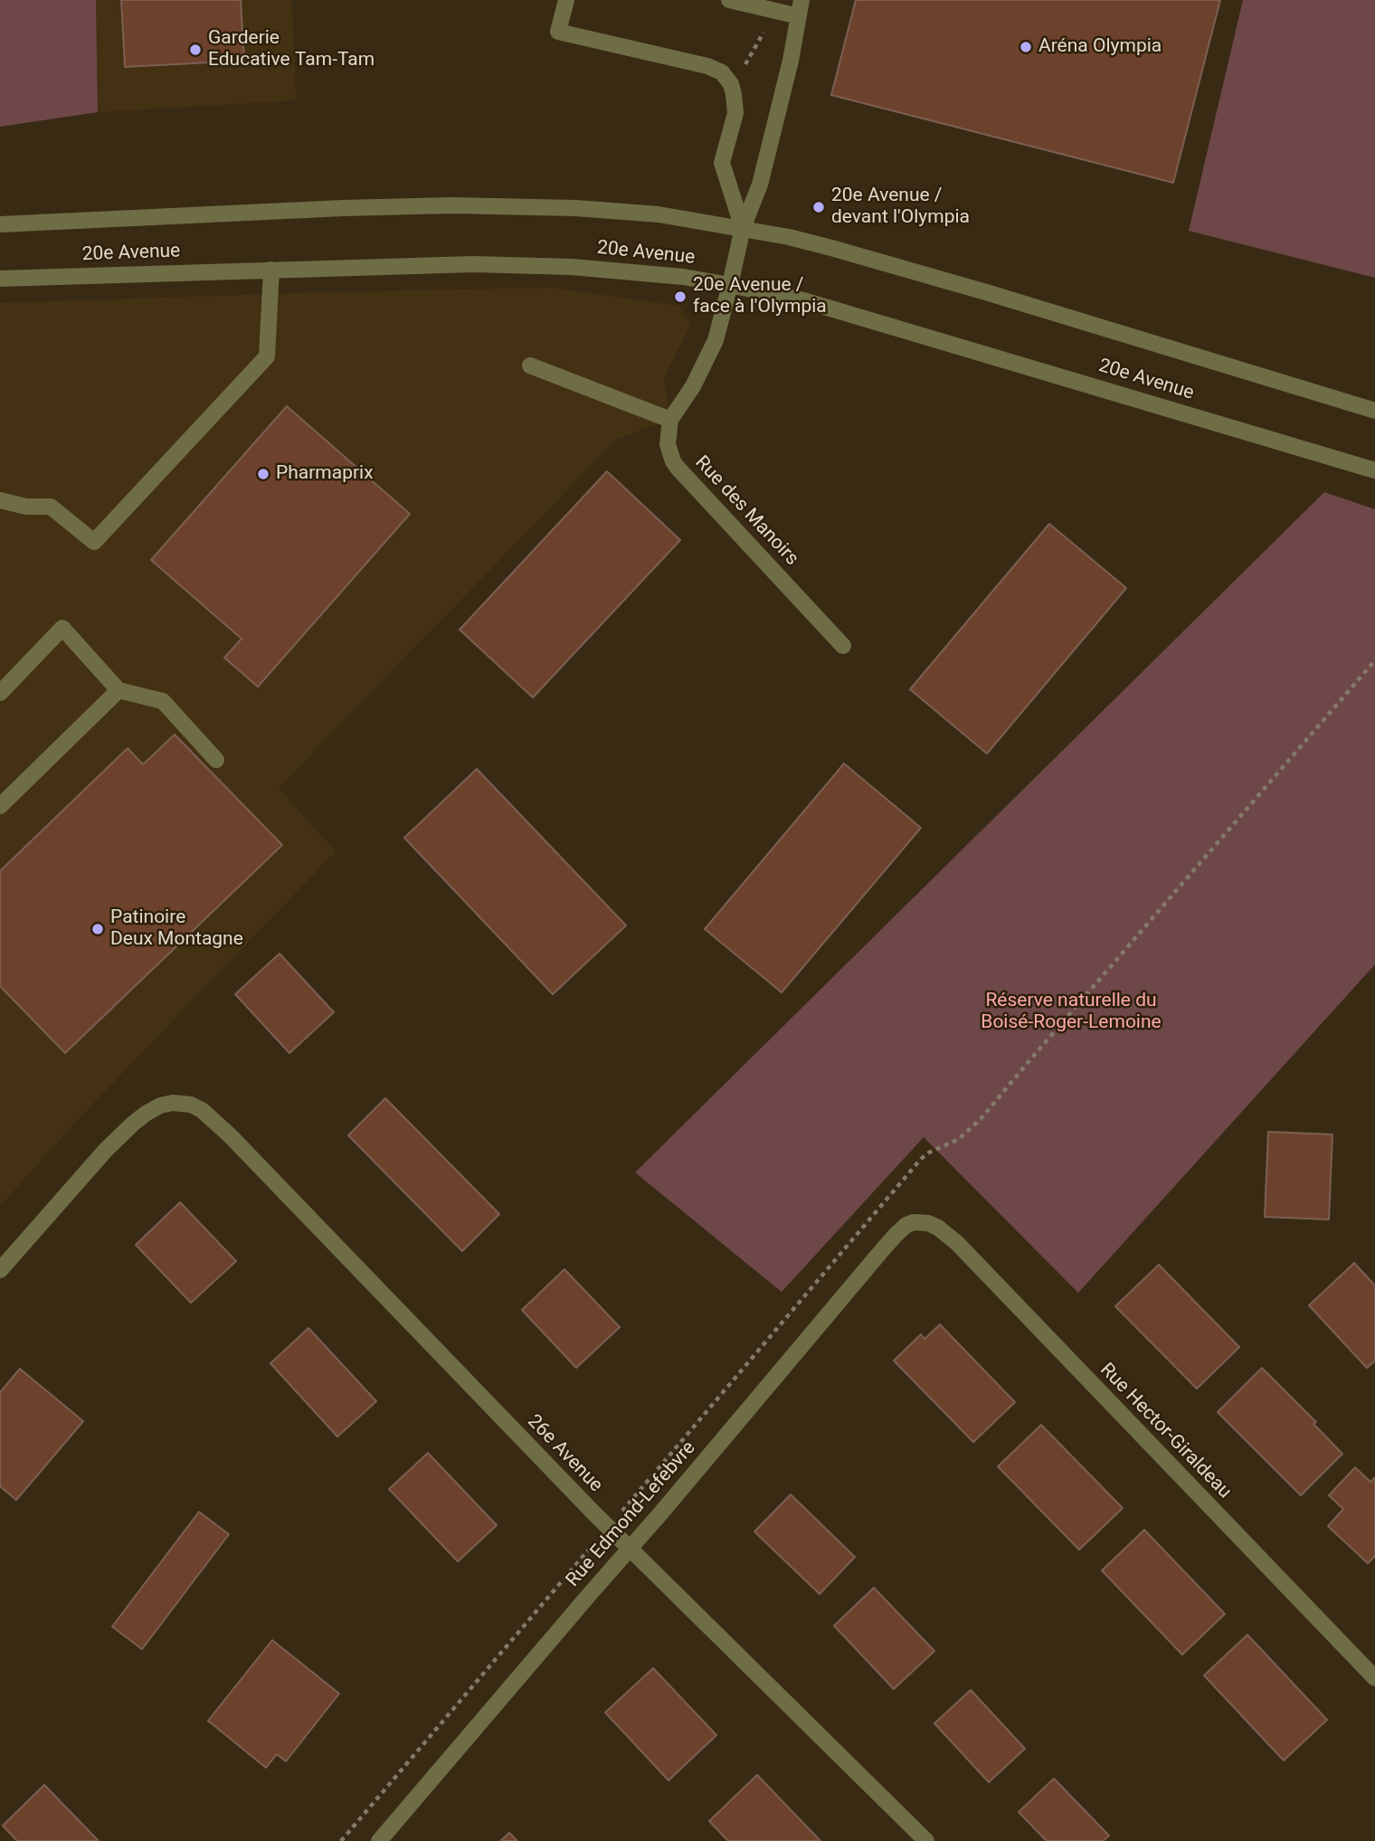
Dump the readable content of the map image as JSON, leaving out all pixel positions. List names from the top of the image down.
{
  "streets": {
    "street": [
      "20e Avenue",
      "Rue des Manoirs",
      "Rue Hector-Giraldeau",
      "26e Avenue",
      "Rue Edmond-Lefebvre"
    ]
  },
  "crossings": [
    ["Rue Hector-Giraldeau", "Rue Edmond-Lefebvre"],
    ["26e Avenue", "Rue Edmond-Lefebvre"]
  ],
  "parks": ["Réserve naturelle du Boisé-Roger-Lemoine"],
  "places": [
    "Aréna Olympia",
    "Garderie Educative Tam-Tam",
    "20e Avenue / devant l'Olympia",
    "20e Avenue / face à l'Olympia",
    "Pharmaprix",
    "Patinoire Deux Montagne"
  ]
}
